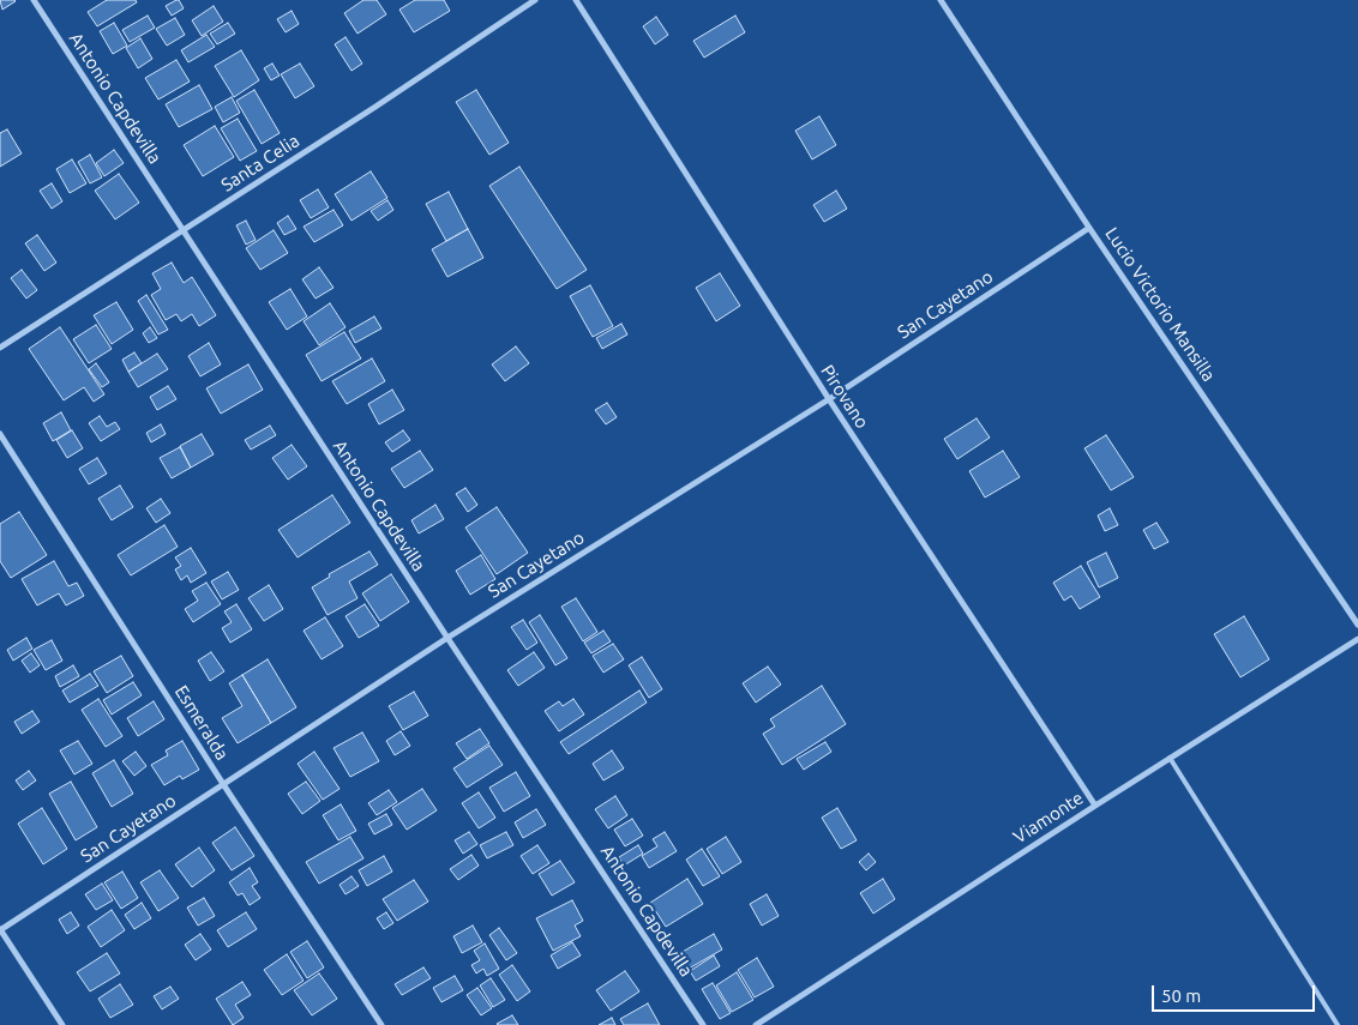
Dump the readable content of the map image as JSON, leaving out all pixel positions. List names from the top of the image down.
{
  "streets": {
    "street": [
      "Antonio Capdevilla",
      "Santa Celia",
      "San Cayetano",
      "Lucio Victorio Mansilla",
      "Pirovano",
      "Esmeralda",
      "Viamonte"
    ]
  },
  "crossings": [
    ["Antonio Capdevilla", "Santa Celia"],
    ["Antonio Capdevilla", "San Cayetano"],
    ["San Cayetano", "Lucio Victorio Mansilla"],
    ["San Cayetano", "Pirovano"],
    ["San Cayetano", "Esmeralda"],
    ["Pirovano", "Viamonte"]
  ],
  "scale_bar": "50 m"
}
